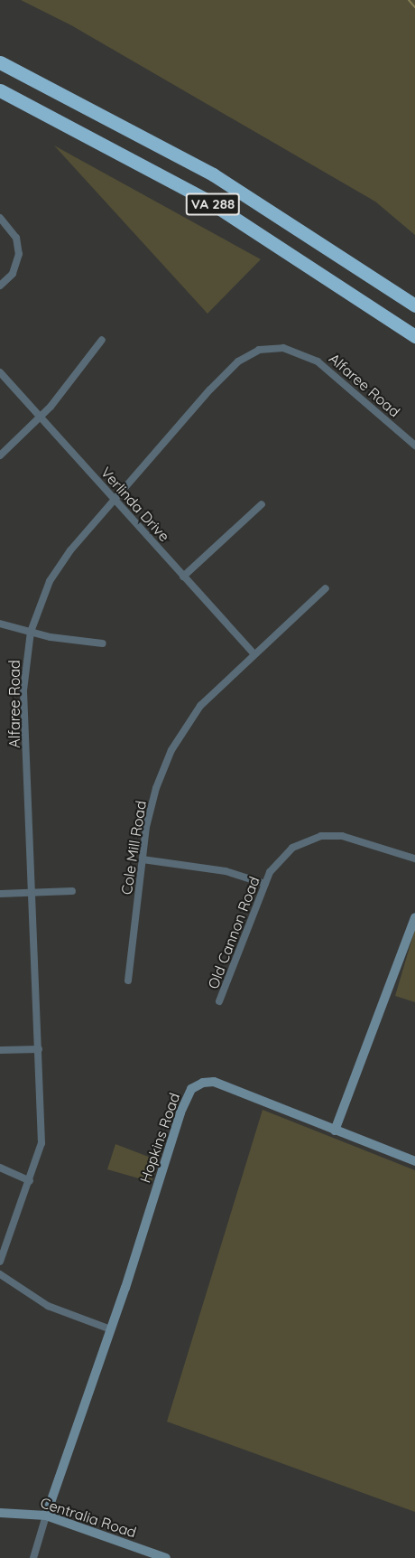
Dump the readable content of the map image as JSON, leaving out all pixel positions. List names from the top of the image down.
{
  "streets": {
    "highway": ["VA 288"],
    "main road": ["Hopkins Road", "Centralia Road"],
    "street": [
      "Alfaree Road",
      "Verlinda Drive",
      "Cole Mill Road",
      "Old Cannon Road"
    ]
  },
  "crossings": [
    ["Alfaree Road", "Verlinda Drive"],
    ["Verlinda Drive", "Cole Mill Road"],
    ["Hopkins Road", "Centralia Road"]
  ]
}
